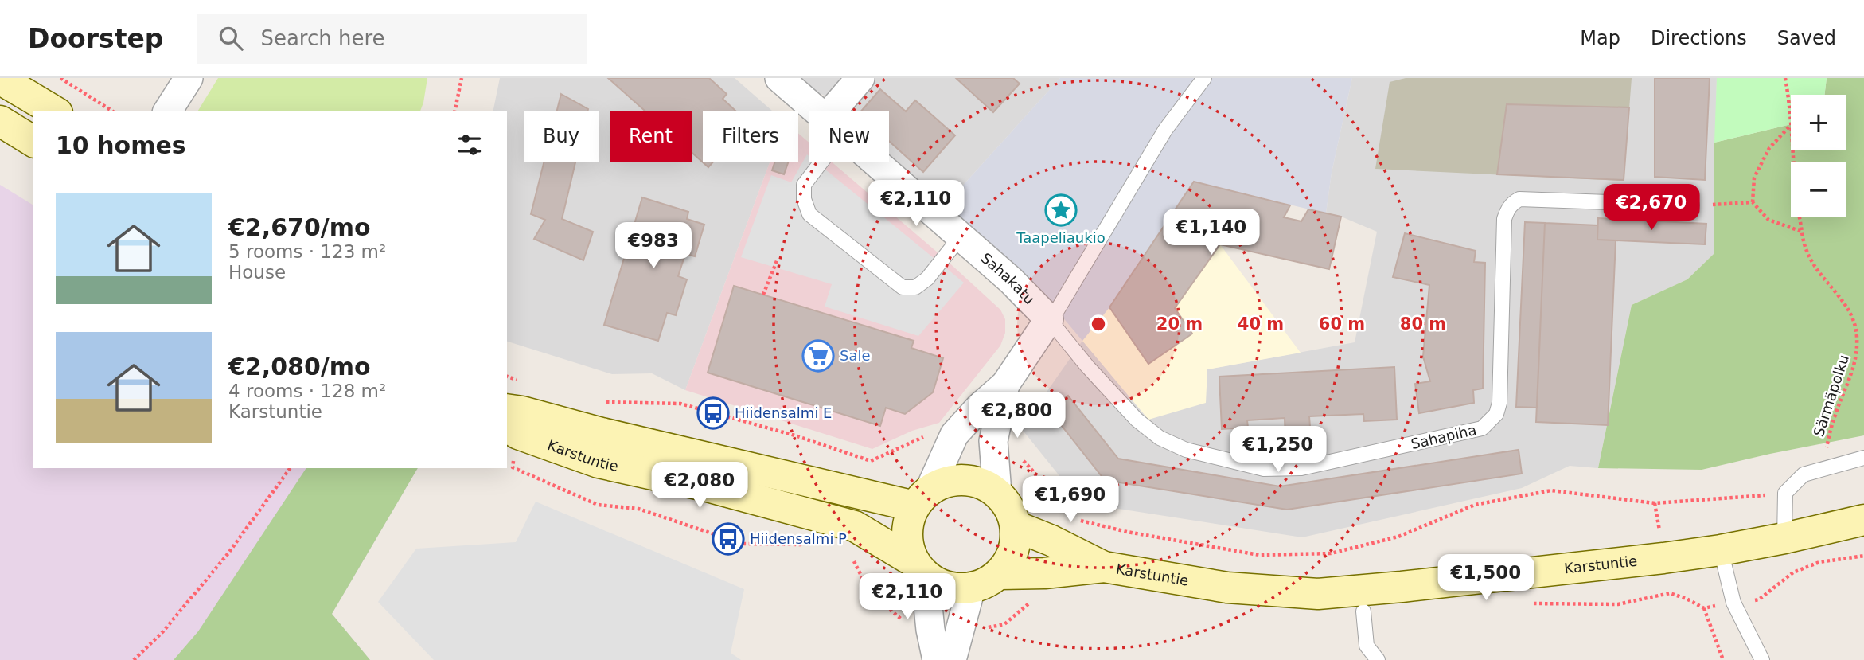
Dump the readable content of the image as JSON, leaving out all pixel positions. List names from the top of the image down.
{
  "streets": {
    "main road": ["Karstuntie"],
    "street": ["Sahakatu"],
    "lane": ["Sahapiha"],
    "path": ["Särmäpolku"]
  },
  "crossings": [
    ["Sahakatu", "Sahapiha"]
  ],
  "places": {
    "place": ["Taapeliaukio"],
    "supermarket": ["Sale"],
    "bus stop": ["Hiidensalmi E", "Hiidensalmi P"]
  },
  "page": {
    "header": "Doorstep",
    "search": "Search here",
    "nav": ["Map", "Directions", "Saved"],
    "map_buttons": ["+", "−"],
    "chip": [
      "Buy",
      "Rent",
      "Filters",
      "New"
    ],
    "heading": "10 homes",
    "list": [
      {
        "name": "€2,670/mo",
        "note": "5 rooms · 123 m² · House"
      },
      {
        "name": "€2,080/mo",
        "note": "4 rooms · 128 m² · Karstuntie"
      }
    ],
    "price": [
      "€2,110",
      "€2,670",
      "€1,140",
      "€983",
      "€2,800",
      "€1,250",
      "€2,080",
      "€1,690",
      "€1,500",
      "€2,110"
    ]
  },
  "rings": [
    "20 m",
    "40 m",
    "60 m",
    "80 m"
  ]
}
